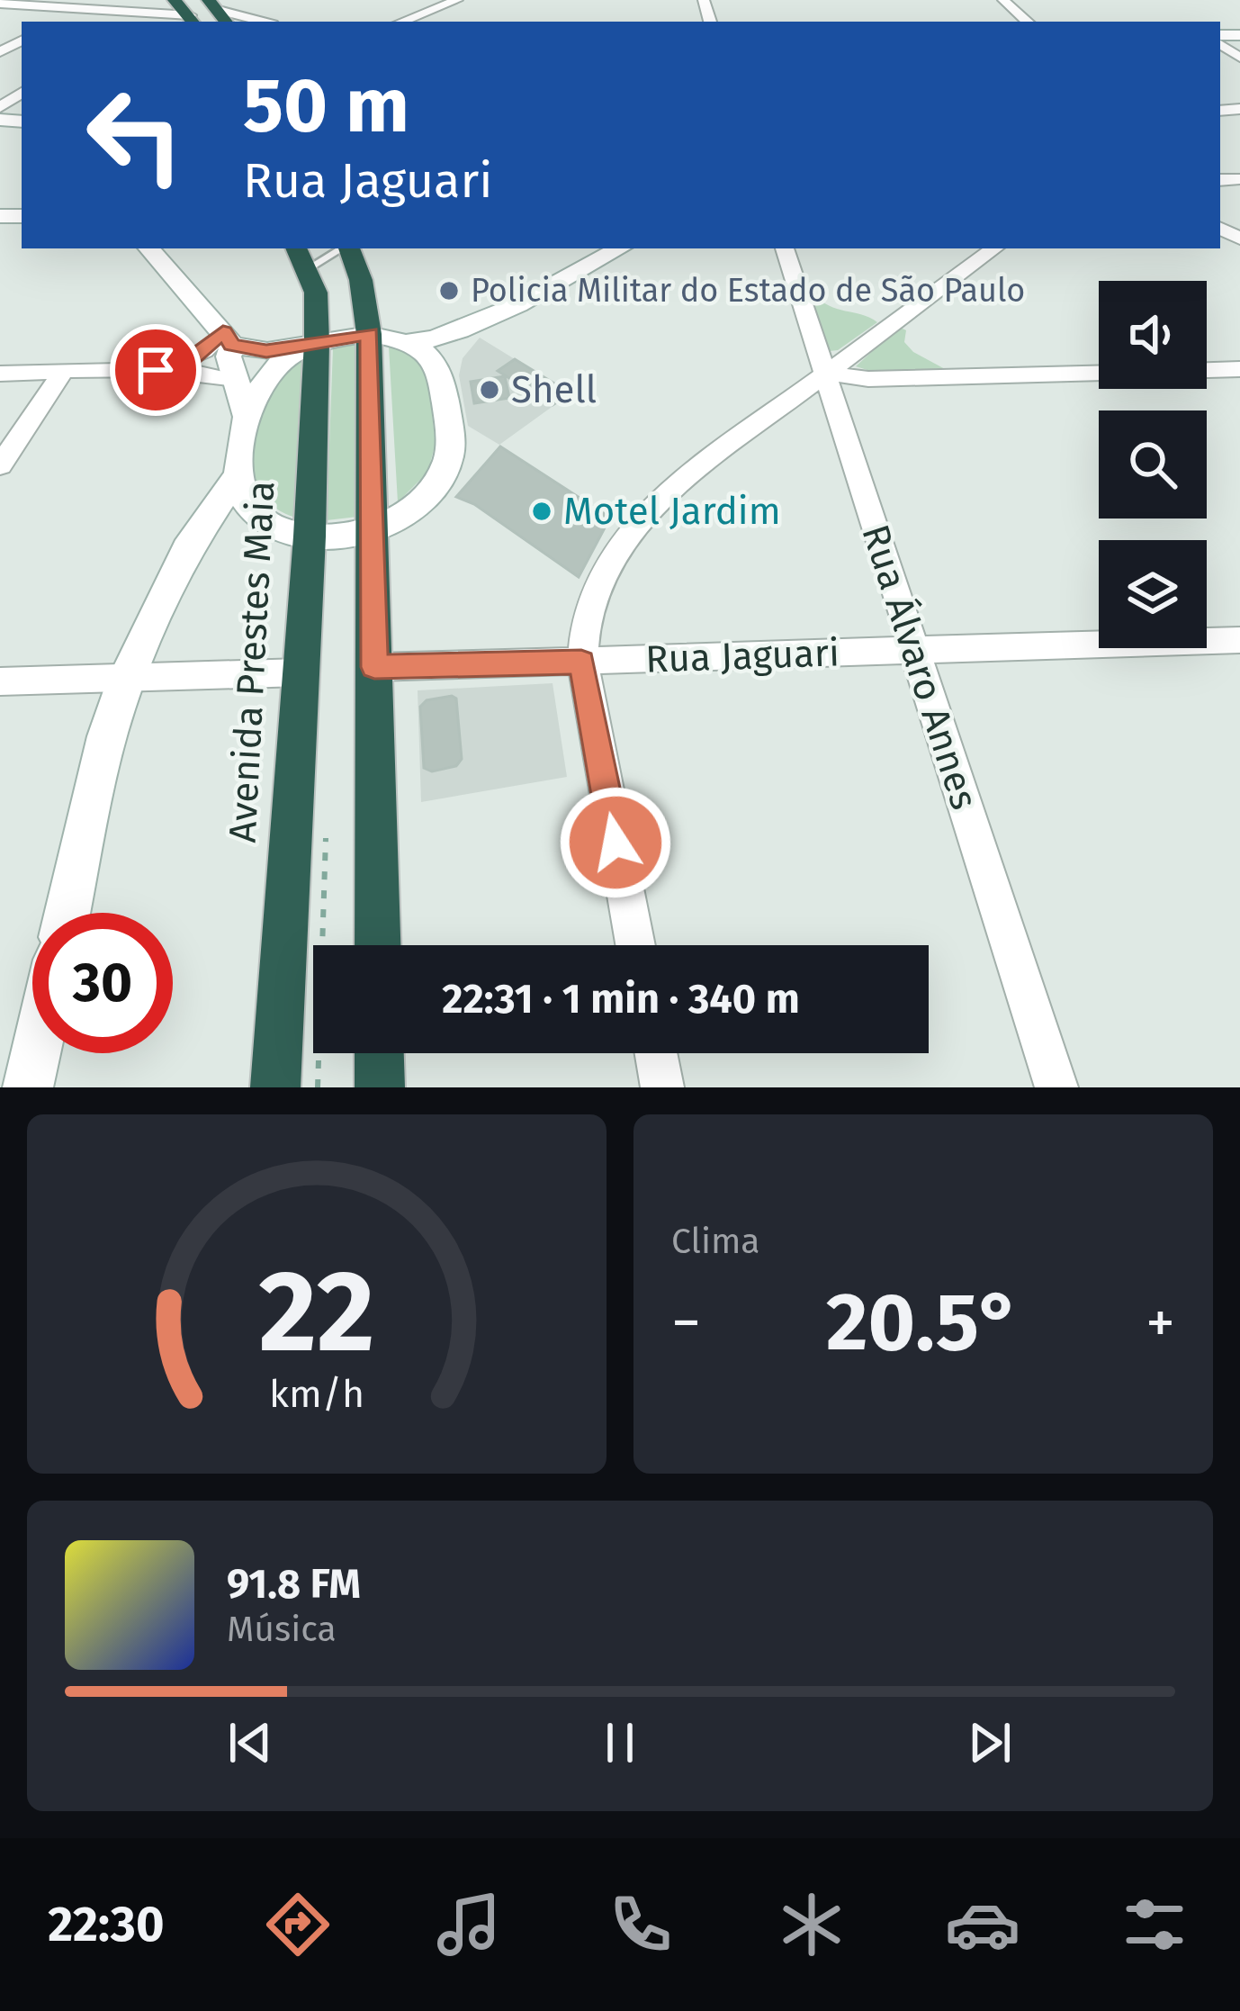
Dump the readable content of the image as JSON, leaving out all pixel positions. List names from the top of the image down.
{
  "streets": {
    "highway": ["Avenida Prestes Maia"],
    "street": ["Rua Jaguari", "Rua Álvaro Annes"]
  },
  "crossings": [
    ["Rua Jaguari", "Rua Álvaro Annes"]
  ],
  "places": ["Policia Militar do Estado de São Paulo", "Shell", "Motel Jardim"],
  "page": {
    "turn": ["50 m", "Rua Jaguari"],
    "limit": "30",
    "trip": "22:31 · 1 min · 340 m",
    "tile": "Clima",
    "heat": ["−", "20.5°", "+"],
    "song": ["91.8 FM", "Música"],
    "tabs": "22:30",
    "gauge": ["22", "km/h"]
  }
}
